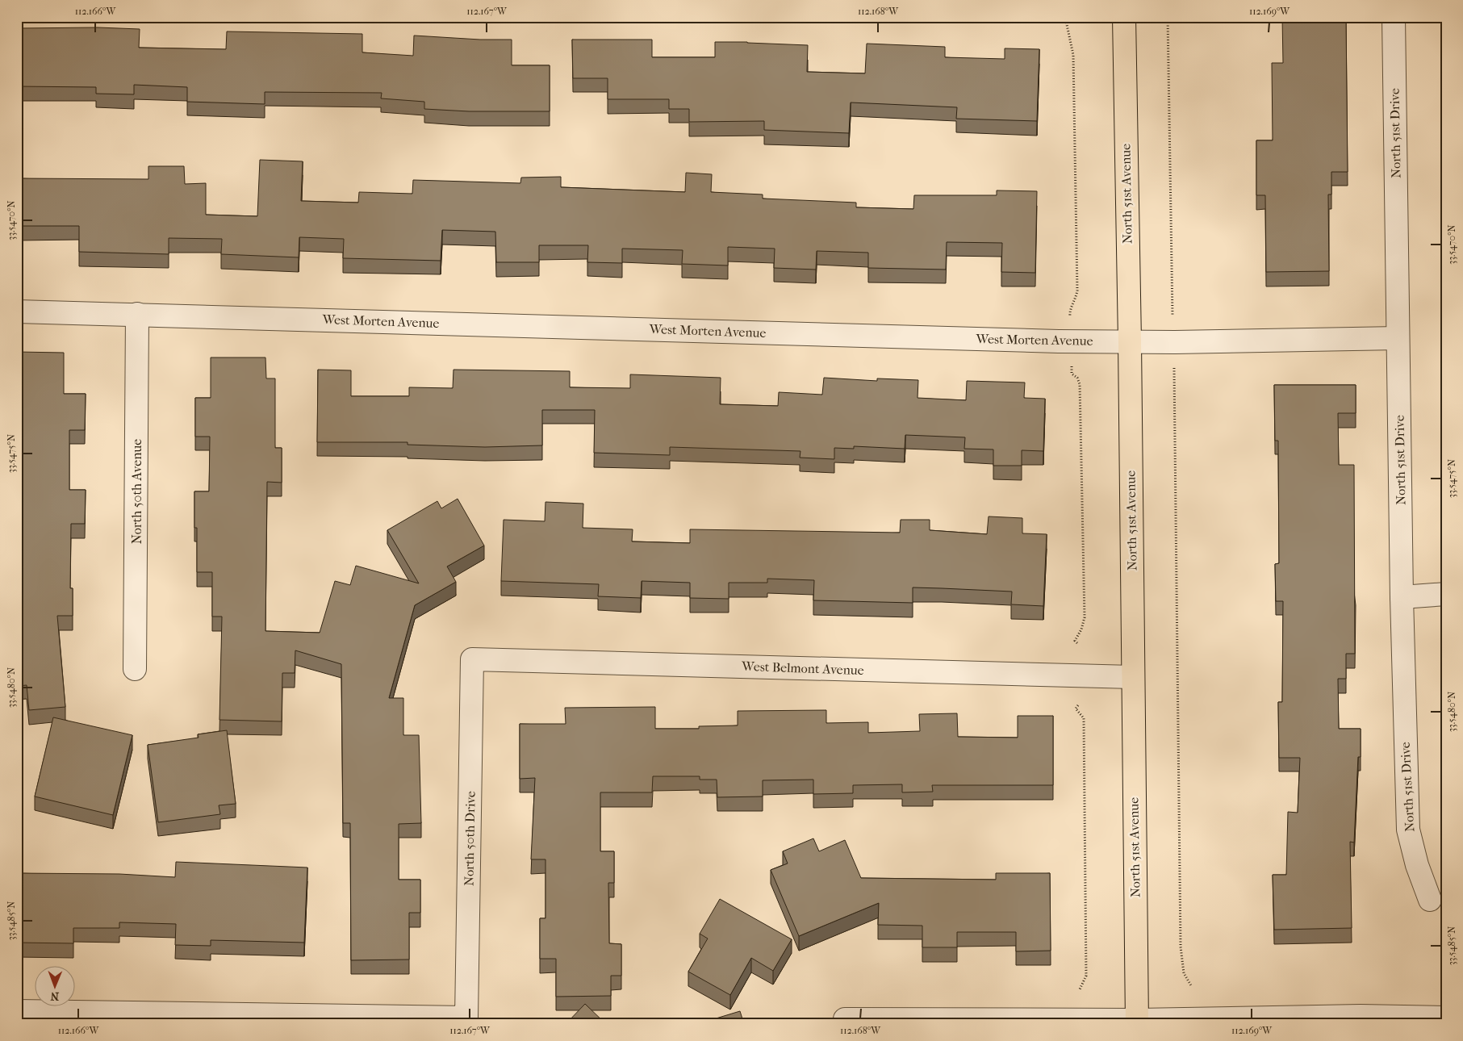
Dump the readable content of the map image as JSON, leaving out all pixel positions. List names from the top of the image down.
{
  "streets": {
    "main road": ["North 51st Avenue"],
    "street": [
      "North 51st Drive",
      "West Morten Avenue",
      "North 50th Avenue",
      "West Belmont Avenue",
      "North 50th Drive"
    ]
  },
  "crossings": [
    ["North 51st Drive", "West Morten Avenue"],
    ["North 51st Avenue", "West Morten Avenue"],
    ["North 51st Avenue", "West Belmont Avenue"],
    ["West Morten Avenue", "North 50th Avenue"],
    ["West Belmont Avenue", "North 50th Drive"]
  ],
  "north": "bottom",
  "coordinates": [
    "112.166°W",
    "112.167°W",
    "112.168°W",
    "112.169°W",
    "33.5470°N",
    "33.5475°N",
    "33.5480°N",
    "33.5485°N"
  ]
}
